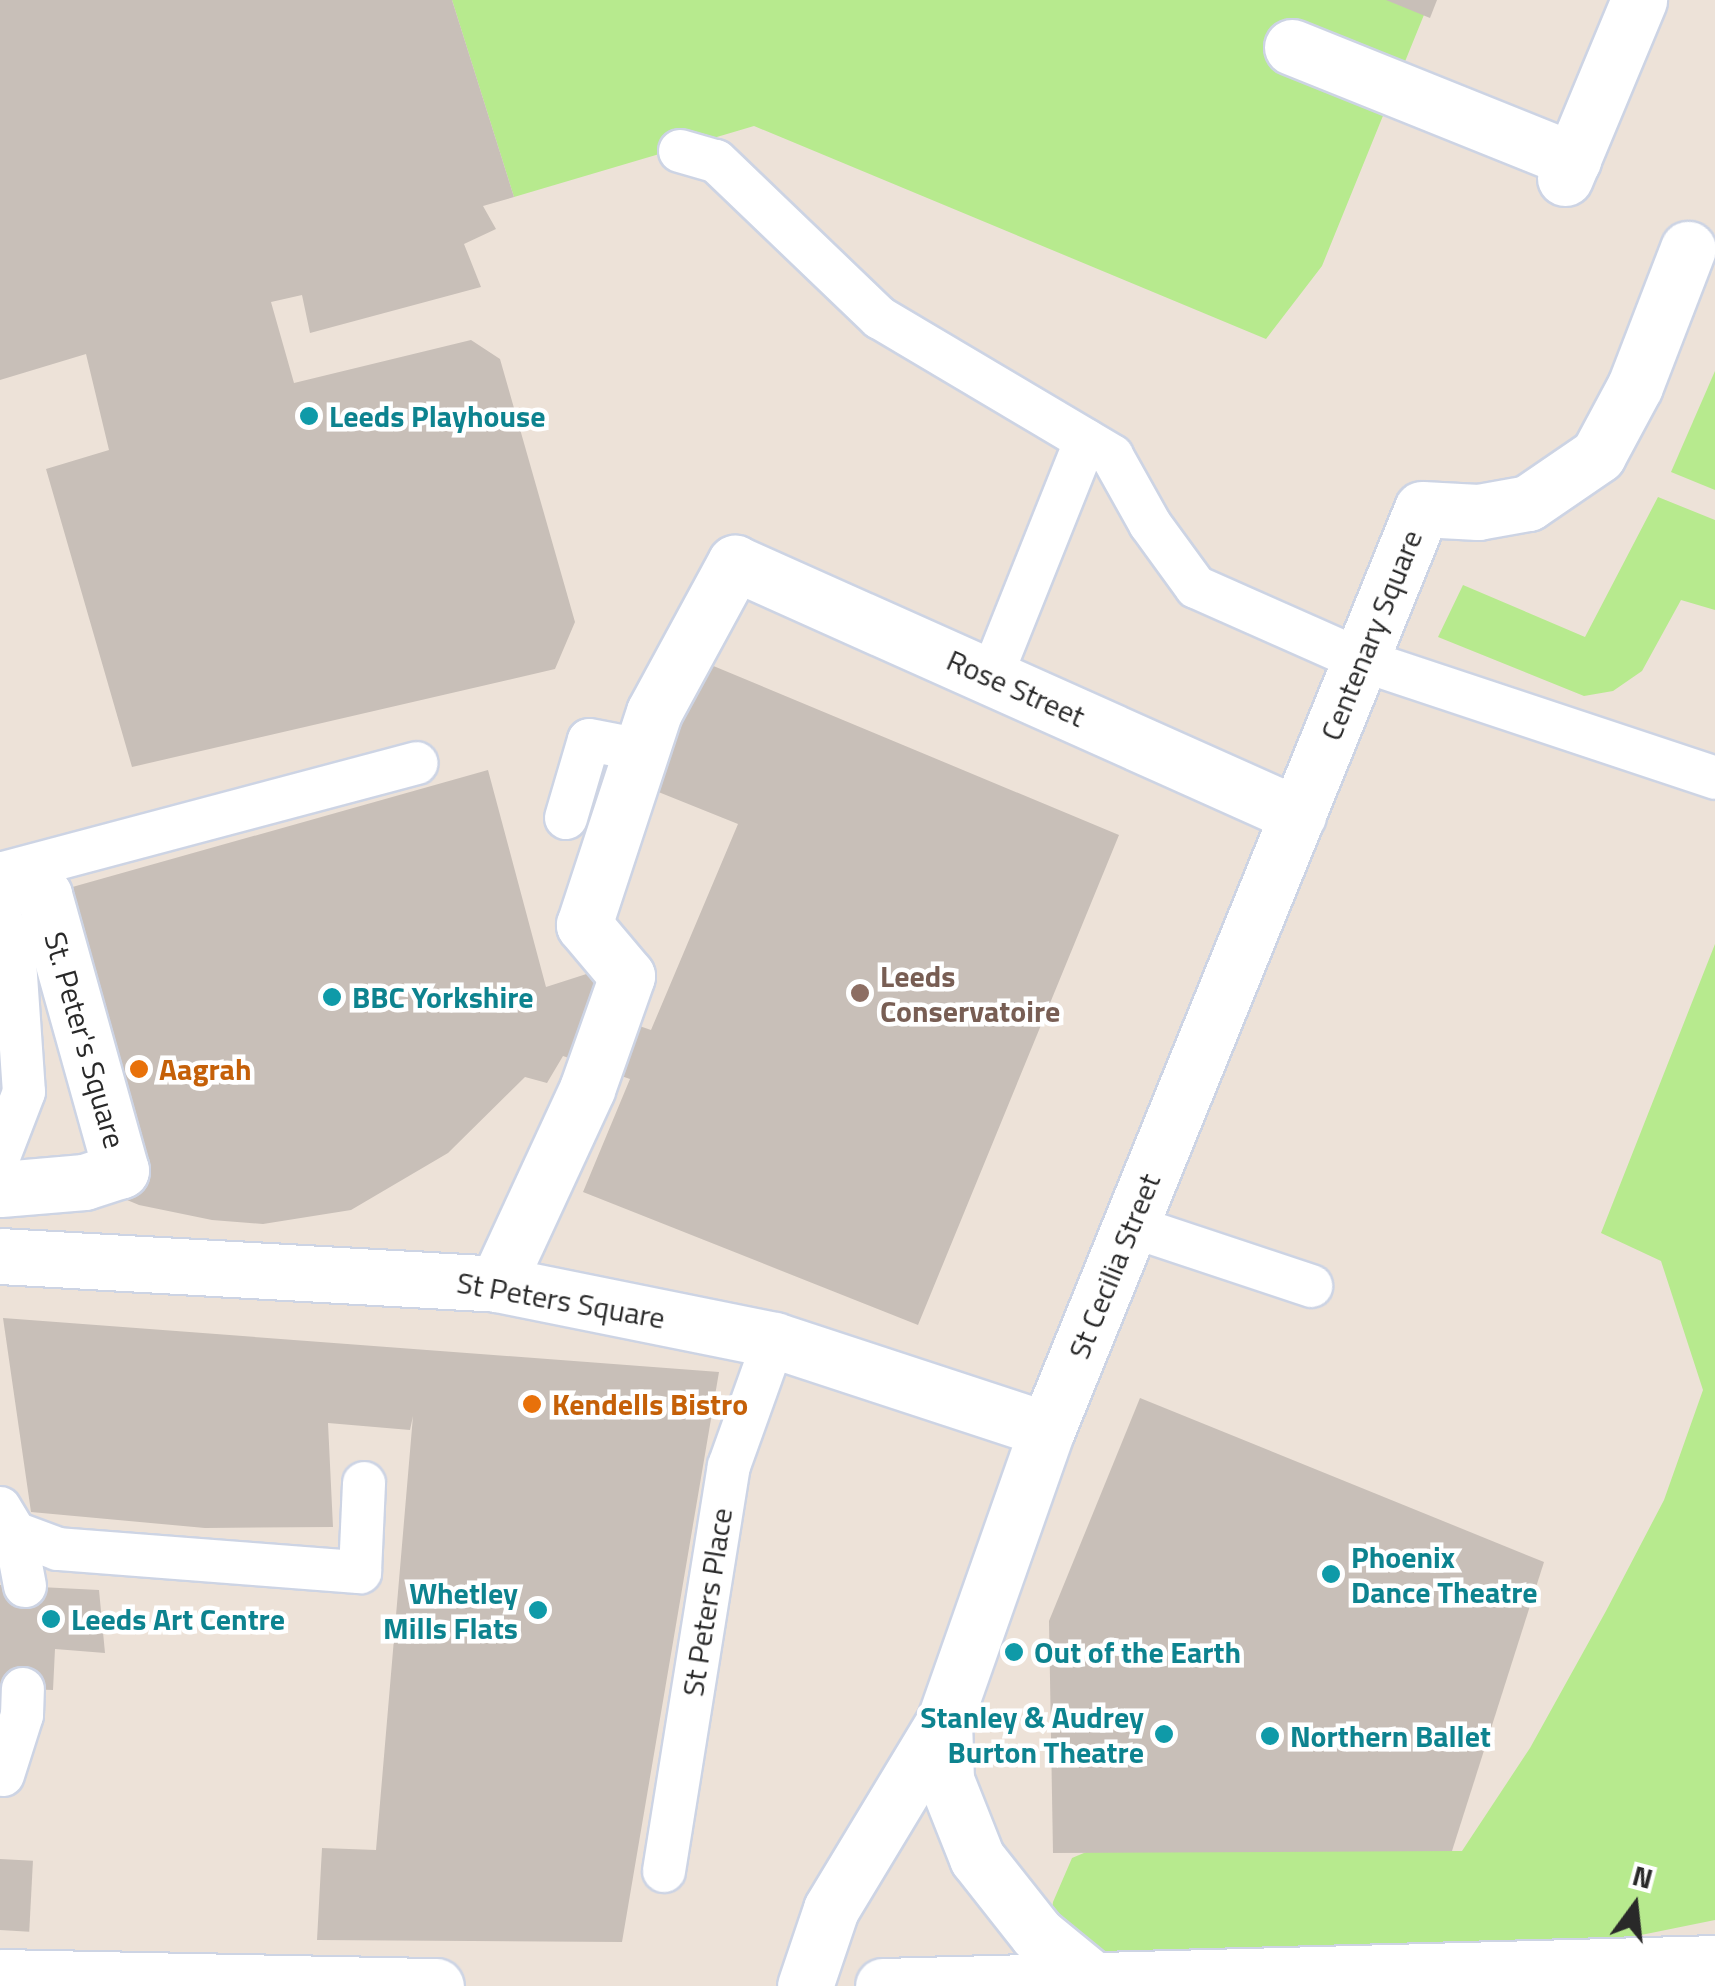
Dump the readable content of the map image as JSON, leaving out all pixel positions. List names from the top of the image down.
{
  "streets": {
    "street": [
      "Centenary Square",
      "Rose Street",
      "St. Peter's Square",
      "St Cecilia Street",
      "St Peters Square"
    ],
    "lane": ["St Peters Place"]
  },
  "crossings": [
    ["Centenary Square", "Rose Street"],
    ["Centenary Square", "St Cecilia Street"],
    ["Rose Street", "St Cecilia Street"],
    ["St Cecilia Street", "St Peters Square"],
    ["St Peters Square", "St Peters Place"]
  ],
  "places": [
    "Leeds Playhouse",
    "Leeds Conservatoire",
    "BBC Yorkshire",
    "Aagrah",
    "Kendells Bistro",
    "Phoenix Dance Theatre",
    "Whetley Mills Flats",
    "Leeds Art Centre",
    "Out of the Earth",
    "Stanley & Audrey Burton Theatre",
    "Northern Ballet"
  ],
  "north": "top"
}
